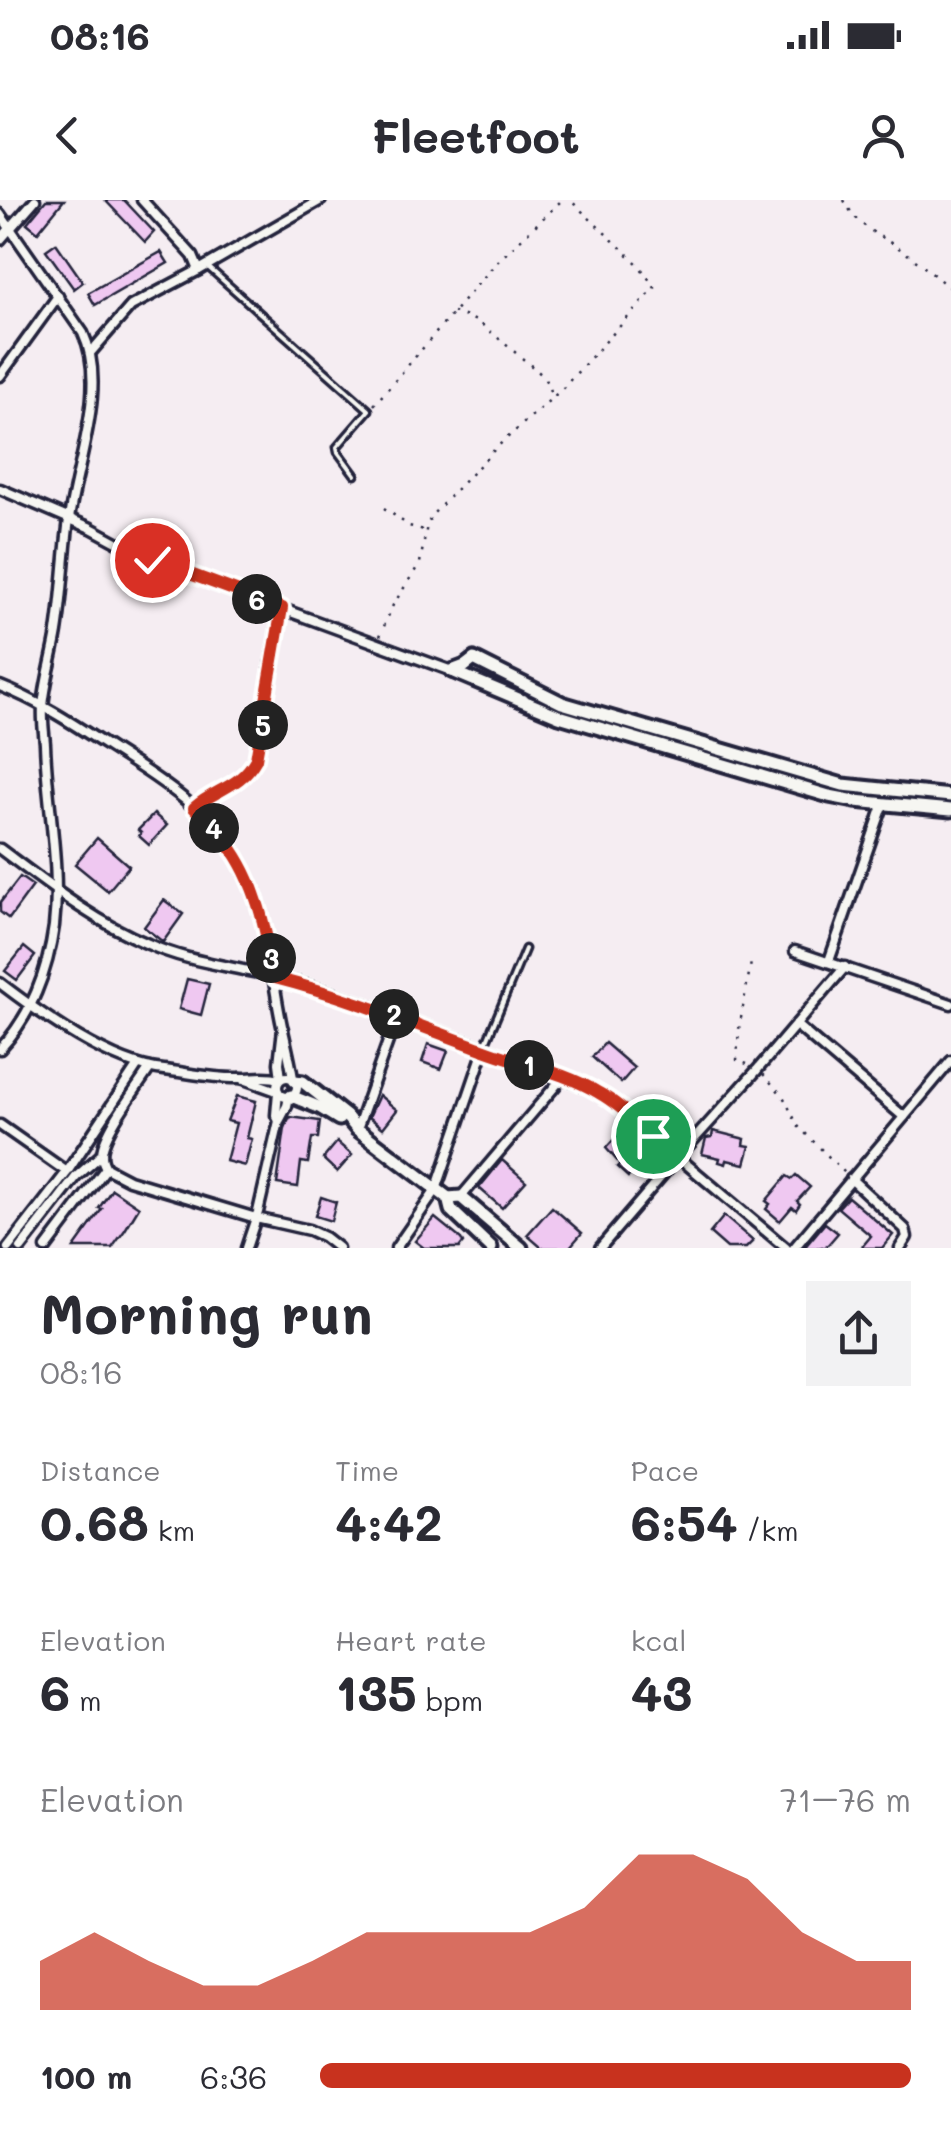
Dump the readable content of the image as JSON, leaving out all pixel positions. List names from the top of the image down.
{
  "page": {
    "status": "08:16",
    "header": "Fleetfoot",
    "pins": [
      "6",
      "5",
      "4",
      "3",
      "2",
      "1"
    ],
    "heading": ["Morning run", "08:16"],
    "stats": [
      ["Distance", "0.68 km"],
      ["Time", "4:42"],
      ["Pace", "6:54 /km"],
      ["Elevation", "6 m"],
      ["Heart rate", "135 bpm"],
      ["kcal", "43"]
    ],
    "chart": ["Elevation", "71–76 m"],
    "list": [
      {
        "name": "100 m",
        "note": "6:36"
      }
    ]
  }
}
